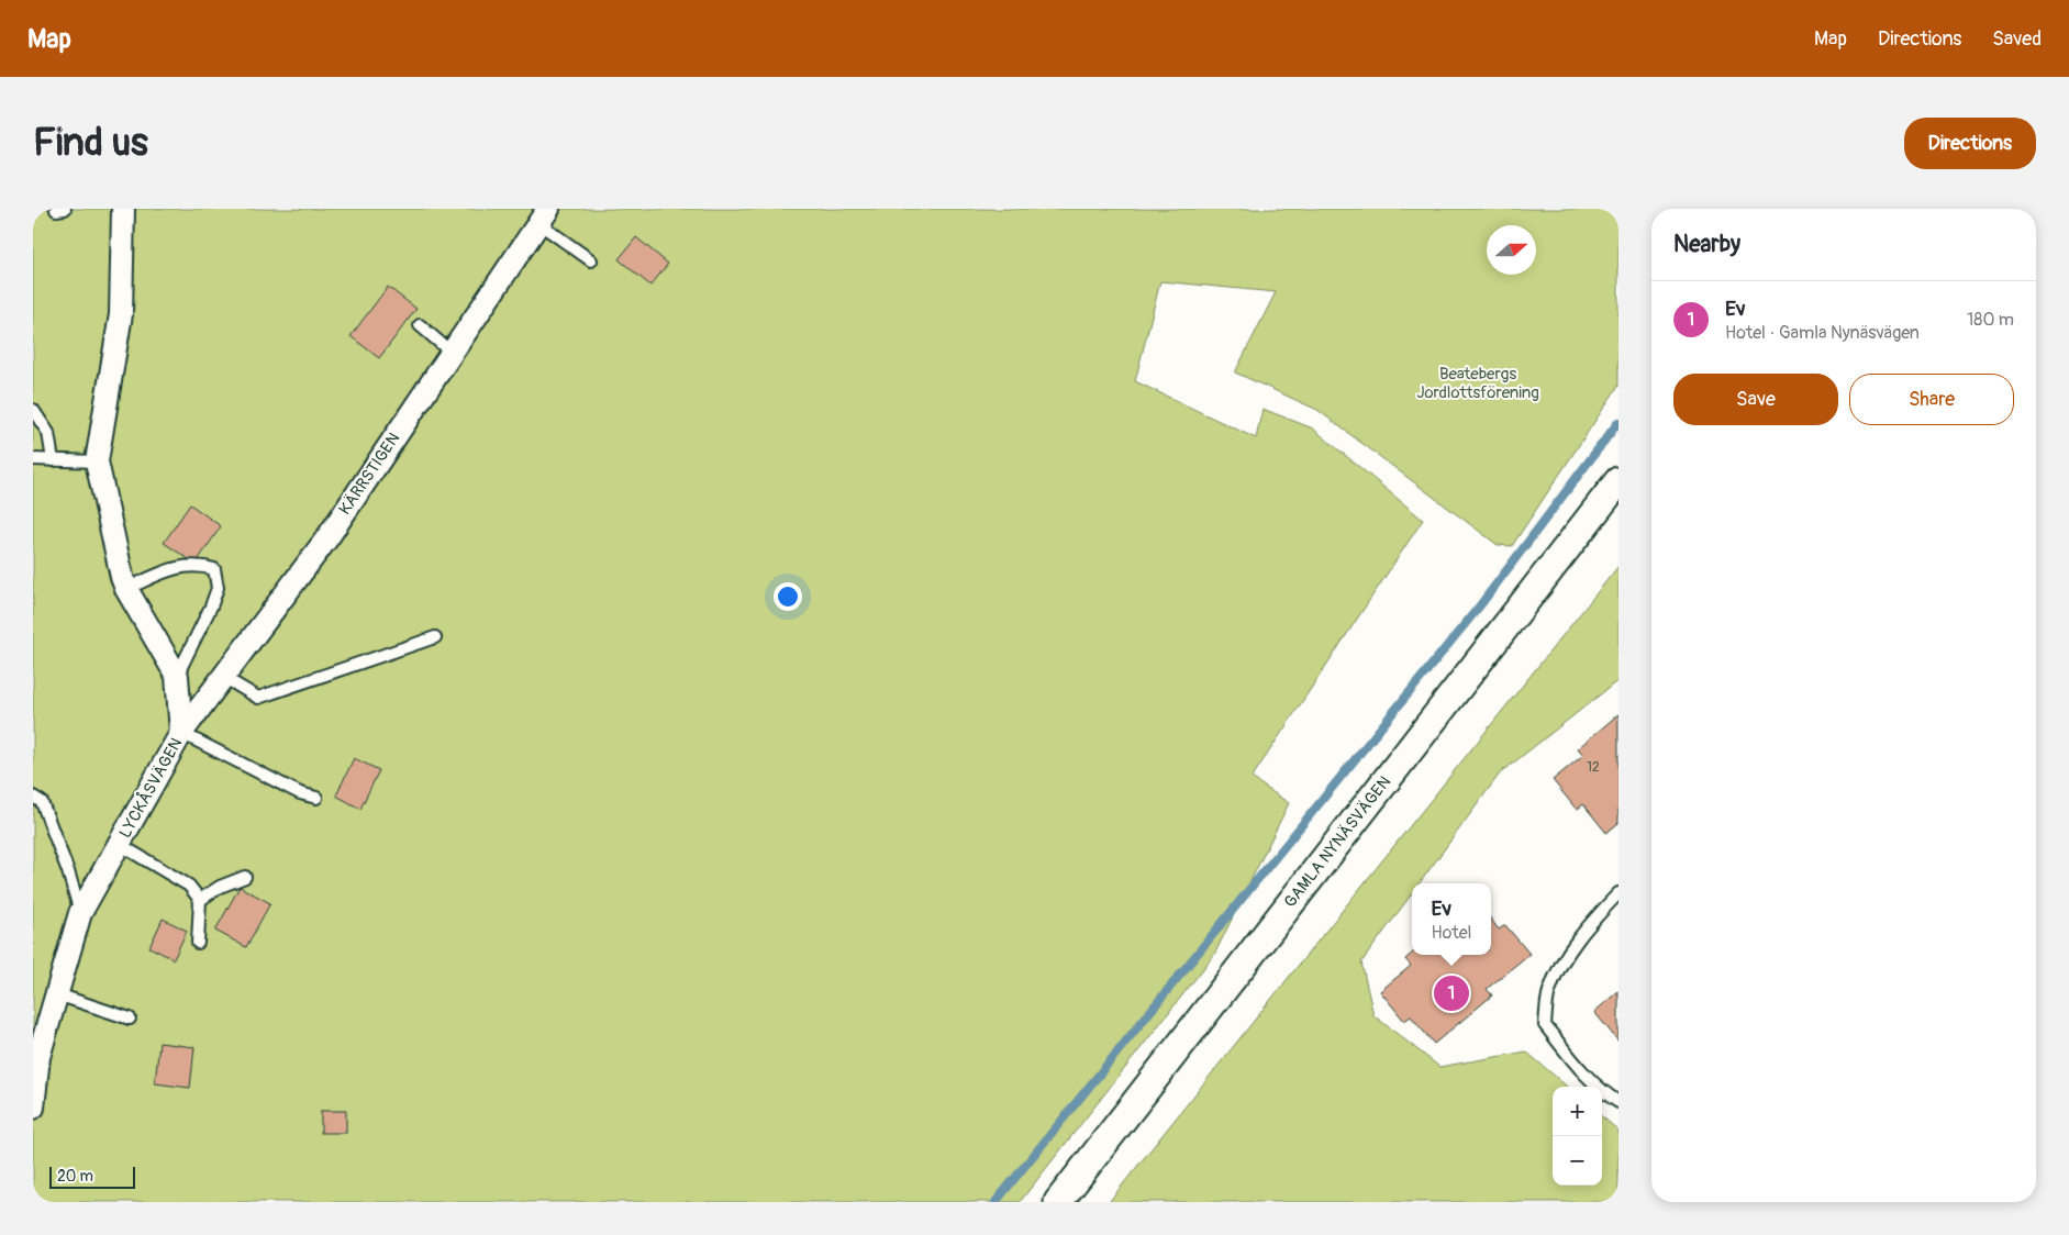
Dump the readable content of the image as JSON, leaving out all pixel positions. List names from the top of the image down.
{
  "streets": {
    "street": ["KÄRRSTIGEN", "LYCKÅSVÄGEN", "GAMLA NYNÄSVÄGEN"]
  },
  "crossings": [
    ["KÄRRSTIGEN", "LYCKÅSVÄGEN"]
  ],
  "parks": ["Beatebergs Jordlottsförening"],
  "house_numbers": ["12"],
  "scale_bar": "20 m",
  "north": "right",
  "page": {
    "header": "Map",
    "nav": ["Map", "Directions", "Saved"],
    "buttons": [
      "Directions",
      ["Save", "Share"]
    ],
    "title": "Find us",
    "heading": "Nearby",
    "list": [
      {
        "mark": "1",
        "name": "Ev",
        "note": "Hotel · Gamla Nynäsvägen",
        "value": "180 m"
      }
    ],
    "popup": ["Ev", "Hotel"],
    "pins": "1",
    "map_buttons": ["+", "−"],
    "scale": "20 m"
  }
}
